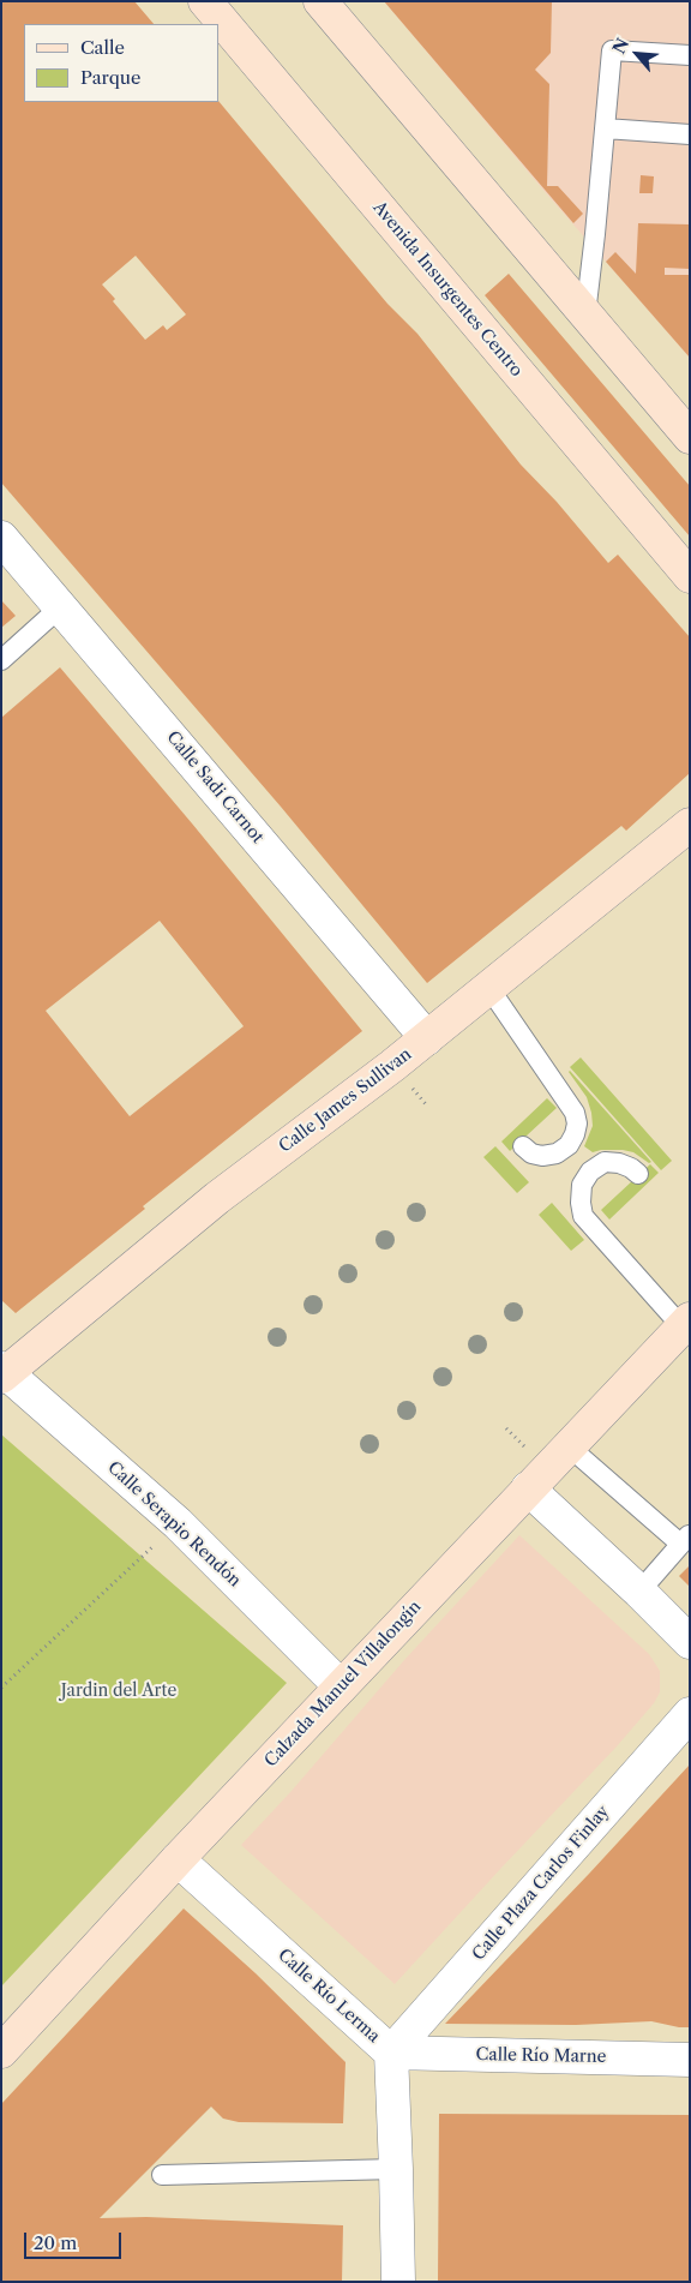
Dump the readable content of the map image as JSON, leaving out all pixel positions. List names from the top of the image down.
{
  "streets": {
    "main road": ["Avenida Insurgentes Centro", "Calle James Sullivan", "Calzada Manuel Villalongín"],
    "street": [
      "Calle Sadi Carnot",
      "Calle Serapio Rendón",
      "Calle Plaza Carlos Finlay",
      "Calle Río Lerma",
      "Calle Río Marne"
    ]
  },
  "crossings": [
    ["Calle Sadi Carnot", "Calle James Sullivan"],
    ["Calle James Sullivan", "Calle Serapio Rendón"],
    ["Calle Serapio Rendón", "Calzada Manuel Villalongín"],
    ["Calzada Manuel Villalongín", "Calle Río Lerma"],
    ["Calle Plaza Carlos Finlay", "Calle Río Lerma"],
    ["Calle Plaza Carlos Finlay", "Calle Río Marne"],
    ["Calle Río Lerma", "Calle Río Marne"]
  ],
  "parks": ["Jardin del Arte"],
  "legend": ["Calle", "Parque"],
  "scale_bar": "20 m",
  "north": "top left"
}
